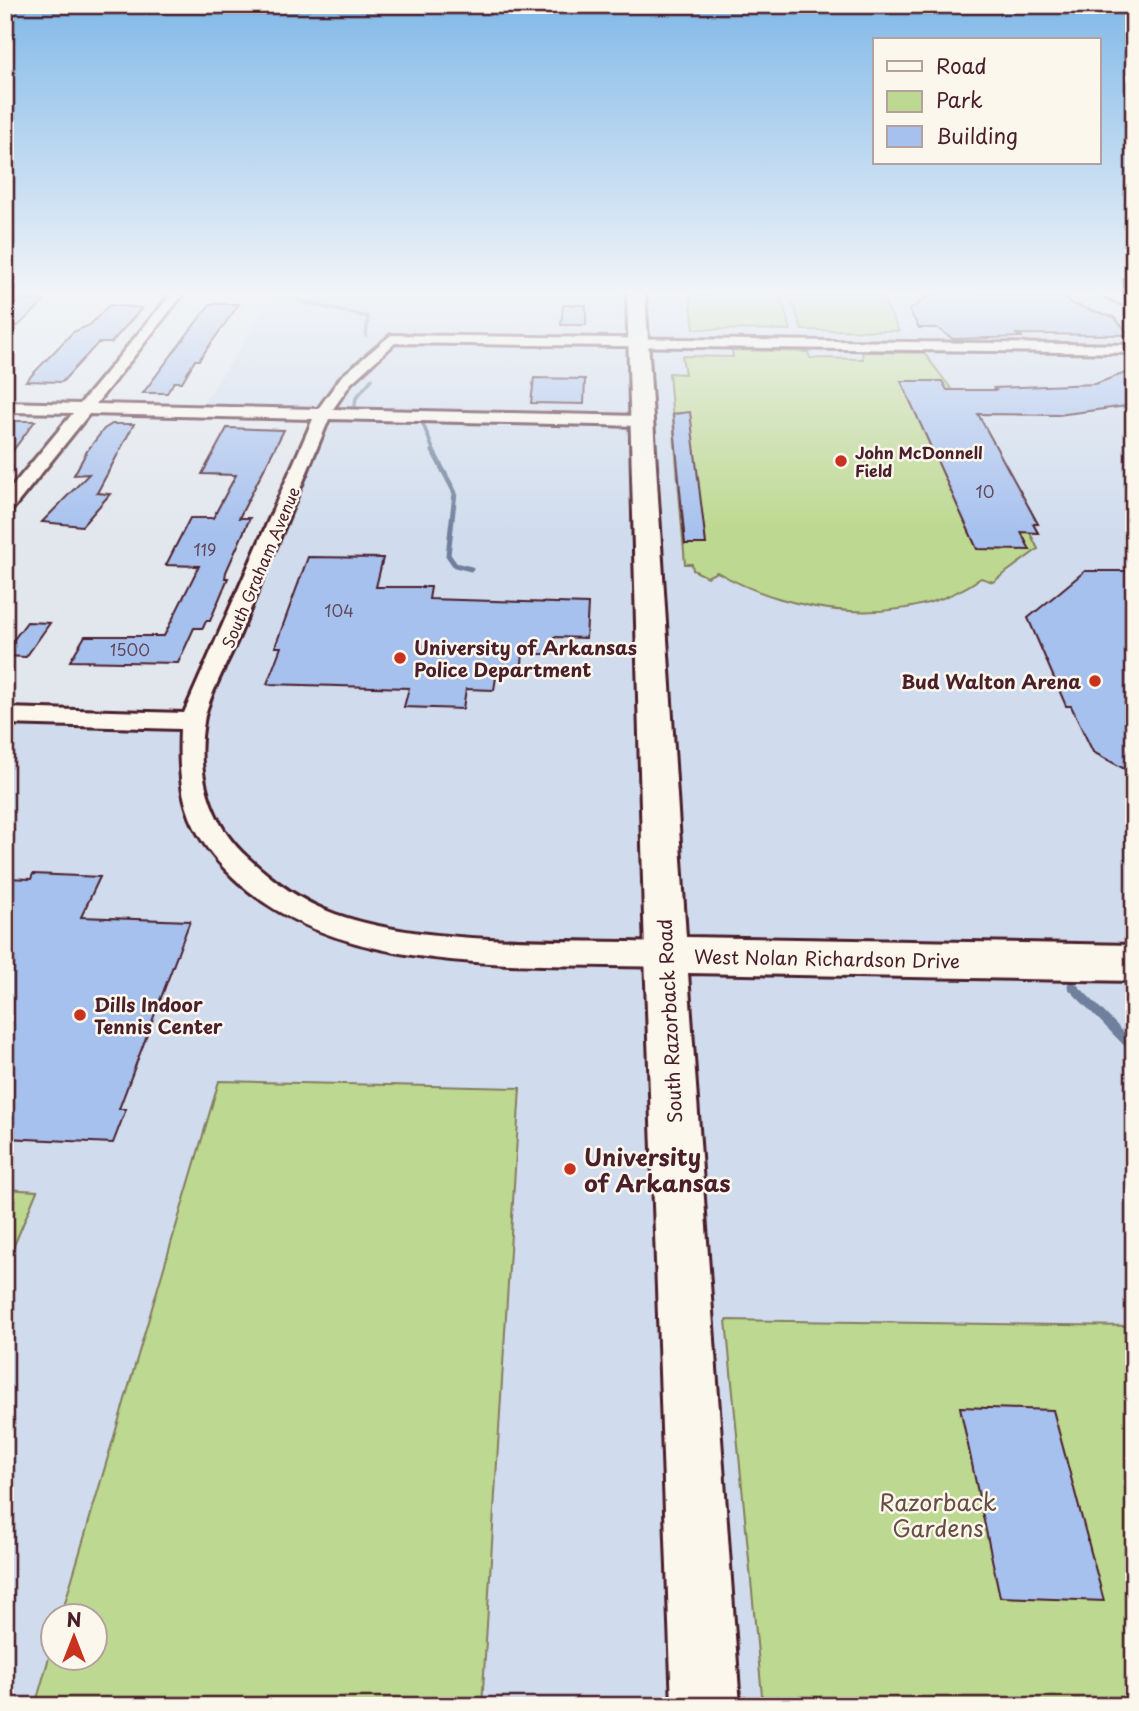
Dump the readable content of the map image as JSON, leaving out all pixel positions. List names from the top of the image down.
{
  "streets": {
    "main road": ["West Nolan Richardson Drive", "South Razorback Road"],
    "street": ["South Graham Avenue"]
  },
  "crossings": [
    ["South Graham Avenue", "West Nolan Richardson Drive"],
    ["West Nolan Richardson Drive", "South Razorback Road"]
  ],
  "parks": ["Razorback Gardens"],
  "places": [
    "John McDonnell Field",
    "University of Arkansas Police Department",
    "Bud Walton Arena",
    "Dills Indoor Tennis Center",
    "University of Arkansas"
  ],
  "house_numbers": [
    "10",
    "119",
    "104",
    "1500"
  ],
  "legend": ["Road", "Park", "Building"],
  "north": "top"
}
